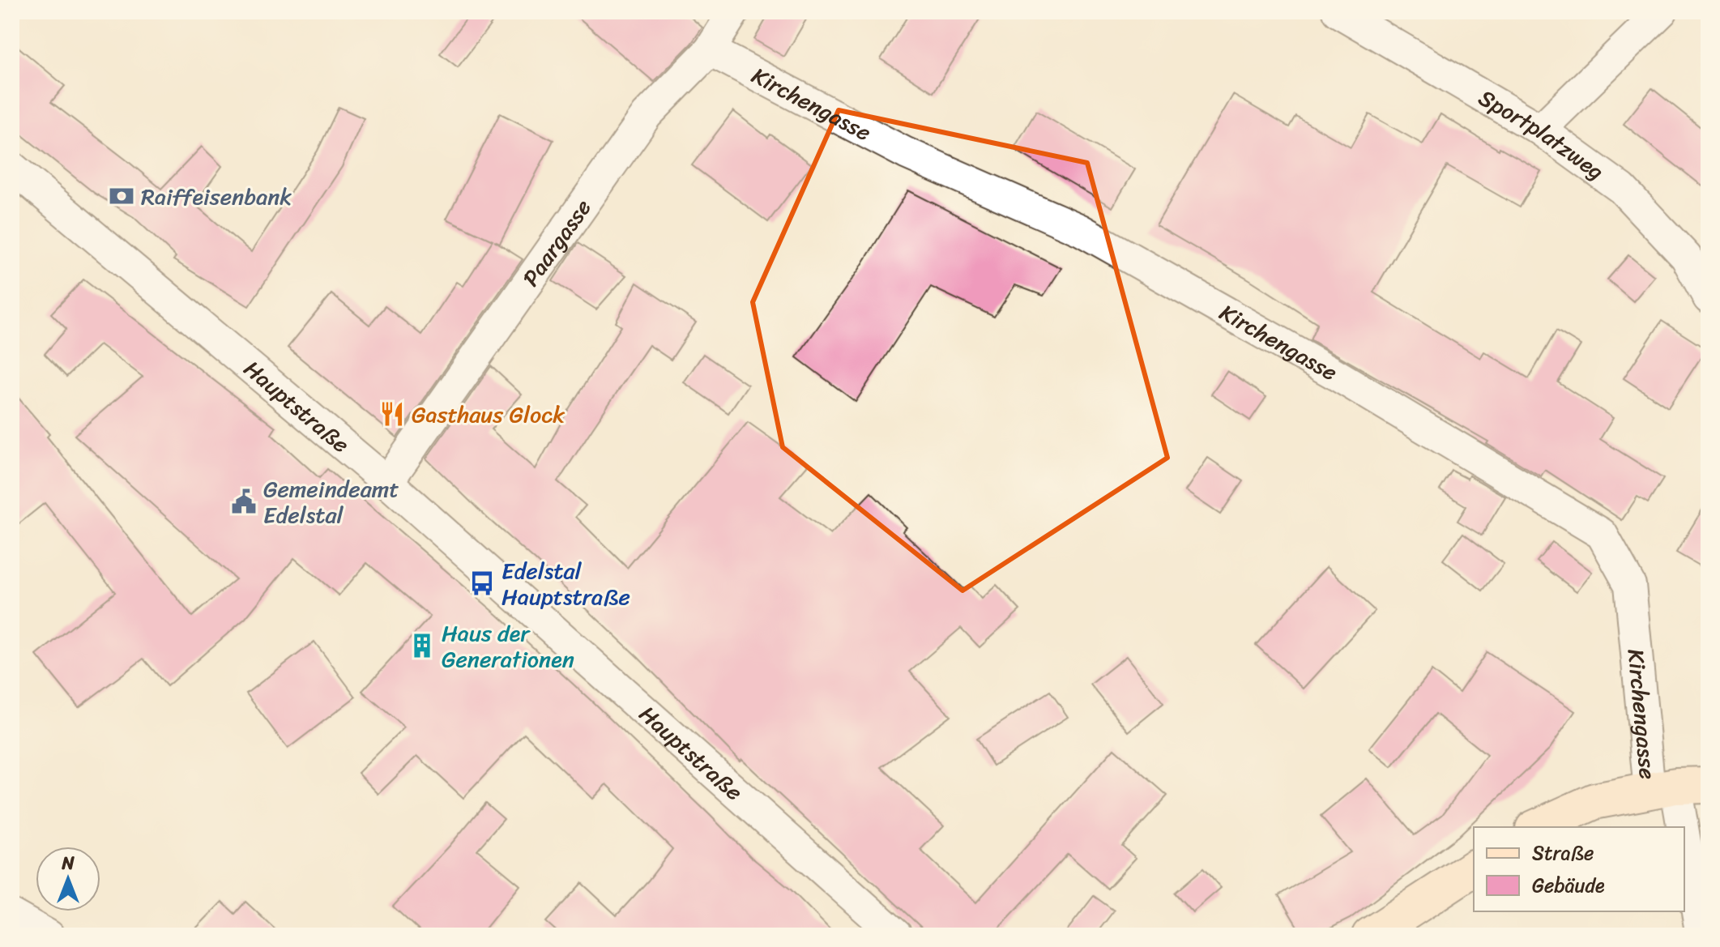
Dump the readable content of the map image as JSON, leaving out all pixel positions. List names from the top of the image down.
{
  "streets": {
    "street": [
      "Kirchengasse",
      "Sportplatzweg",
      "Paargasse",
      "Hauptstraße"
    ]
  },
  "crossings": [
    ["Kirchengasse", "Paargasse"],
    ["Paargasse", "Hauptstraße"]
  ],
  "places": {
    "bank": ["Raiffeisenbank"],
    "restaurant": ["Gasthaus Glock"],
    "public building": ["Gemeindeamt Edelstal"],
    "bus stop": ["Edelstal Hauptstraße"],
    "building": ["Haus der Generationen"]
  },
  "legend": ["Straße", "Gebäude"],
  "north": "top"
}
